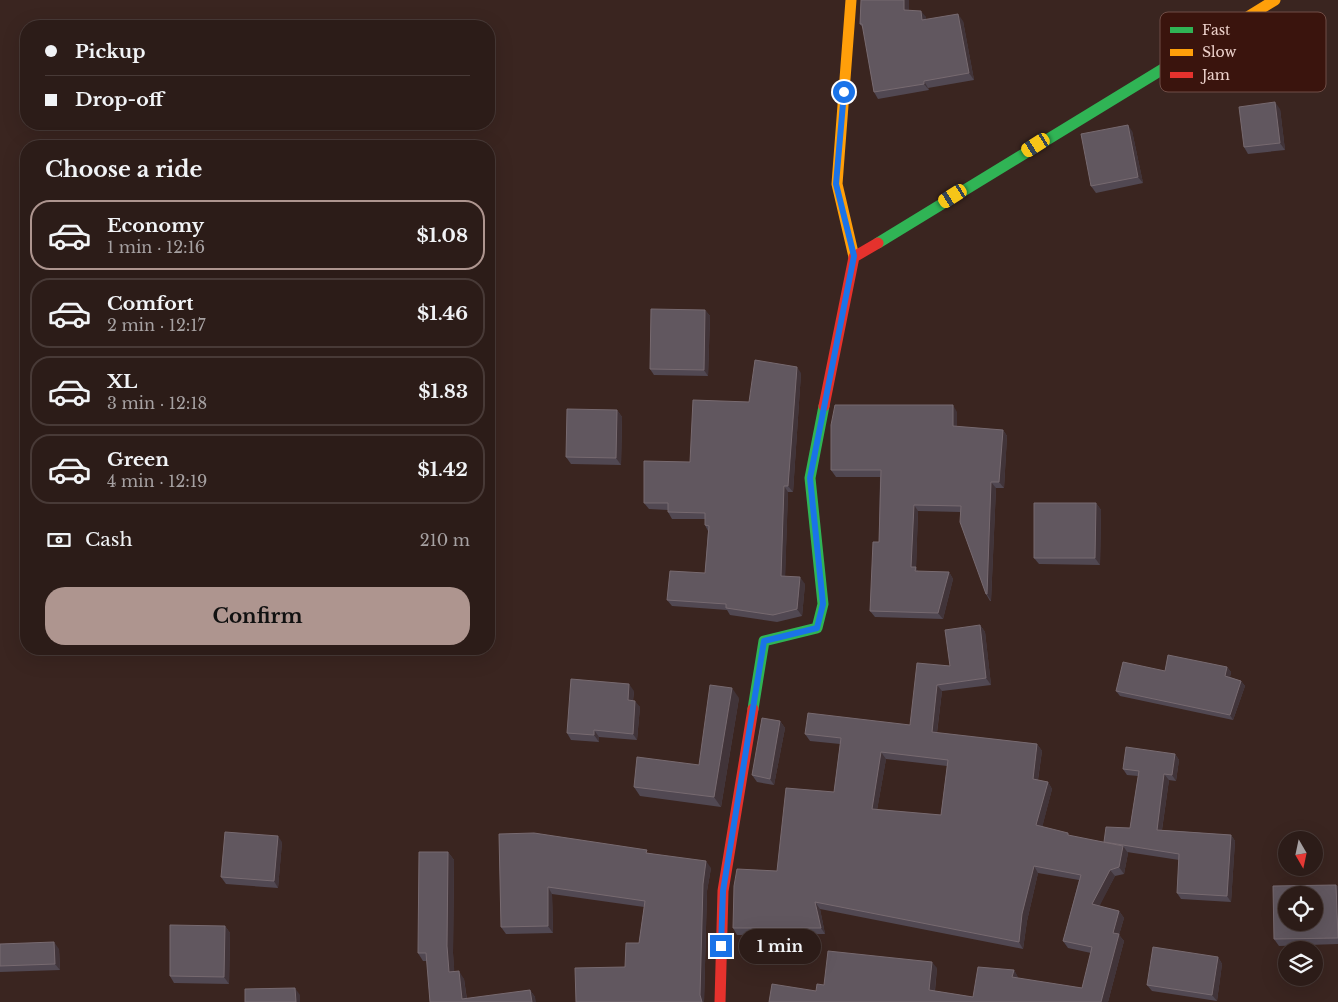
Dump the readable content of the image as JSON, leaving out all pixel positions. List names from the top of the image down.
{
  "legend": ["Fast", "Slow", "Jam"],
  "north": "bottom",
  "page": {
    "banner": ["Pickup", "Drop-off"],
    "heading": "Choose a ride",
    "list": [
      {
        "name": "Economy",
        "note": "1 min · 12:16",
        "value": "$1.08"
      },
      {
        "name": "Comfort",
        "note": "2 min · 12:17",
        "value": "$1.46"
      },
      {
        "name": "XL",
        "note": "3 min · 12:18",
        "value": "$1.83"
      },
      {
        "name": "Green",
        "note": "4 min · 12:19",
        "value": "$1.42"
      }
    ],
    "pay": ["Cash", "210 m"],
    "buttons": "Confirm",
    "bubble": "1 min"
  }
}
